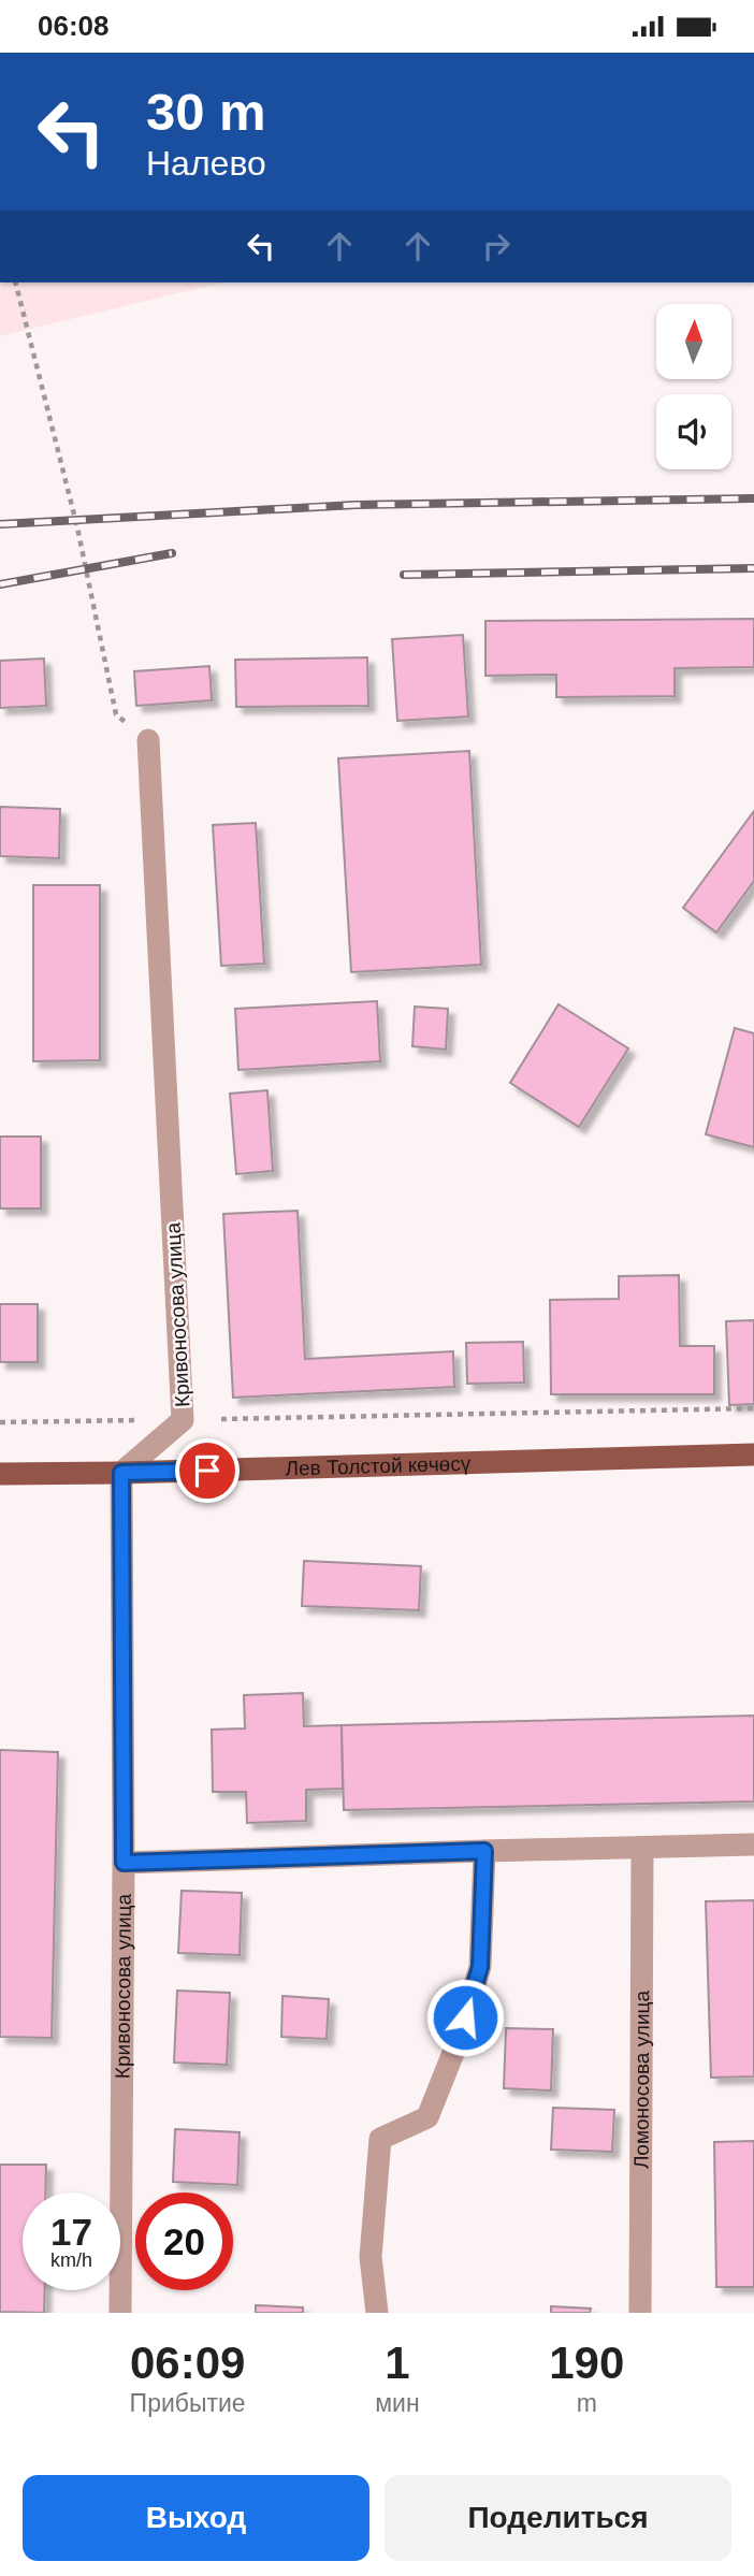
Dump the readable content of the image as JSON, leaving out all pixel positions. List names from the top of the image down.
{
  "streets": {
    "main road": ["Лев Толстой көчөсү"],
    "street": ["Кривоносова улица", "Ломоносова улица"]
  },
  "crossings": [
    ["Кривоносова улица", "Лев Толстой көчөсү"]
  ],
  "north": "top",
  "page": {
    "status": "06:08",
    "turn": ["30 m", "Налево"],
    "speed": "17 km/h",
    "limit": "20",
    "eta": [
      "06:09",
      "Прибытие",
      "1",
      "мин",
      "190",
      "m"
    ],
    "buttons": ["Выход", "Поделиться"]
  }
}
